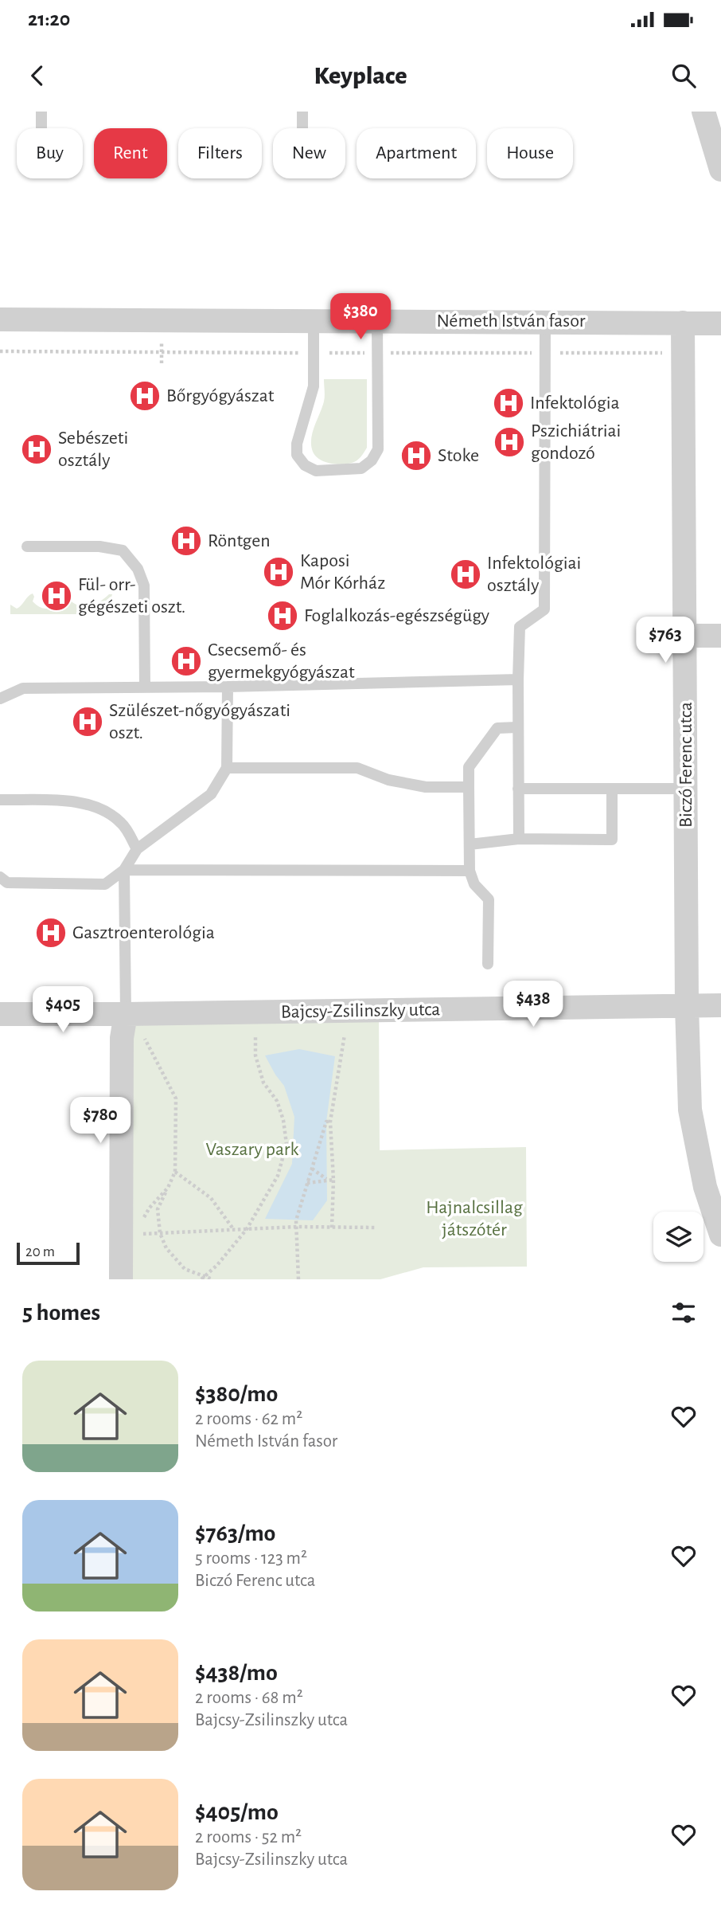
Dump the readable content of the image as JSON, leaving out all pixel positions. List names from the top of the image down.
{
  "streets": {
    "street": ["Németh István fasor", "Biczó Ferenc utca", "Bajcsy-Zsilinszky utca"]
  },
  "crossings": [
    ["Németh István fasor", "Biczó Ferenc utca"],
    ["Biczó Ferenc utca", "Bajcsy-Zsilinszky utca"]
  ],
  "parks": ["Vaszary park", "Hajnalcsillag játszótér"],
  "places": {
    "hospital": [
      "Bőrgyógyászat",
      "Infektológia",
      "Pszichiátriai gondozó",
      "Sebészeti osztály",
      "Stoke",
      "Röntgen",
      "Kaposi Mór Kórház",
      "Infektológiai osztály",
      "Fül- orr- gégészeti oszt.",
      "Foglalkozás-egészségügy",
      "Csecsemő- és gyermekgyógyászat",
      "Szülészet-nőgyógyászati oszt.",
      "Gasztroenterológia"
    ]
  },
  "scale_bar": "20 m",
  "page": {
    "status": "21:20",
    "header": "Keyplace",
    "chip": [
      "Buy",
      "Rent",
      "Filters",
      "New",
      "Apartment",
      "House"
    ],
    "price": [
      "$380",
      "$763",
      "$438",
      "$405",
      "$780"
    ],
    "scale": "20 m",
    "heading": "5 homes",
    "list": [
      {
        "name": "$380/mo",
        "note": "2 rooms · 62 m² · Németh István fasor"
      },
      {
        "name": "$763/mo",
        "note": "5 rooms · 123 m² · Biczó Ferenc utca"
      },
      {
        "name": "$438/mo",
        "note": "2 rooms · 68 m² · Bajcsy-Zsilinszky utca"
      },
      {
        "name": "$405/mo",
        "note": "2 rooms · 52 m² · Bajcsy-Zsilinszky utca"
      }
    ]
  }
}
